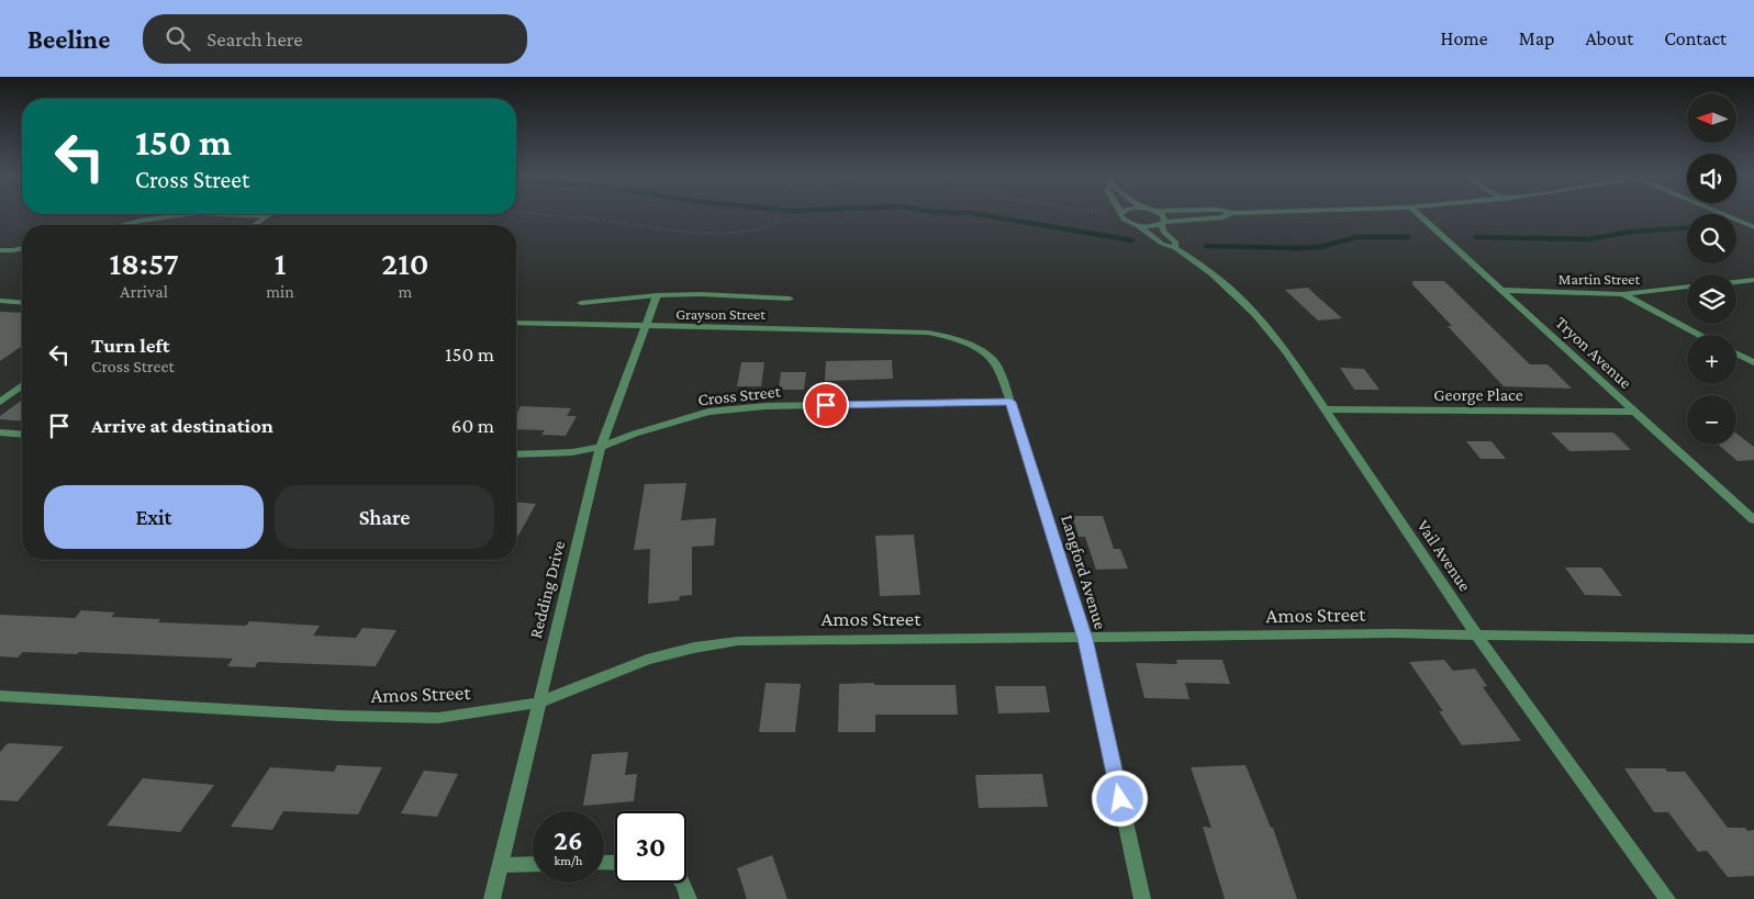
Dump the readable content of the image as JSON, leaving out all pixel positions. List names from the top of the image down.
{
  "streets": {
    "street": [
      "Martin Street",
      "Grayson Street",
      "Tryon Avenue",
      "George Place",
      "Cross Street",
      "Vail Avenue",
      "Langford Avenue",
      "Redding Drive",
      "Amos Street"
    ]
  },
  "crossings": [
    ["Martin Street", "Tryon Avenue"],
    ["Grayson Street", "Langford Avenue"],
    ["Grayson Street", "Redding Drive"],
    ["Tryon Avenue", "George Place"],
    ["George Place", "Vail Avenue"],
    ["Cross Street", "Langford Avenue"],
    ["Cross Street", "Redding Drive"],
    ["Vail Avenue", "Amos Street"],
    ["Langford Avenue", "Amos Street"],
    ["Redding Drive", "Amos Street"]
  ],
  "north": "left",
  "page": {
    "header": "Beeline",
    "search": "Search here",
    "nav": [
      "Home",
      "Map",
      "About",
      "Contact"
    ],
    "map_buttons": ["+", "−"],
    "turn": ["150 m", "Cross Street"],
    "eta": [
      "18:57",
      "Arrival",
      "1",
      "min",
      "210",
      "m"
    ],
    "list": [
      {
        "name": "Turn left",
        "note": "Cross Street",
        "value": "150 m"
      },
      {
        "name": "Arrive at destination",
        "value": "60 m"
      }
    ],
    "buttons": ["Exit", "Share"],
    "speed": "26 km/h",
    "limit": "30"
  }
}
